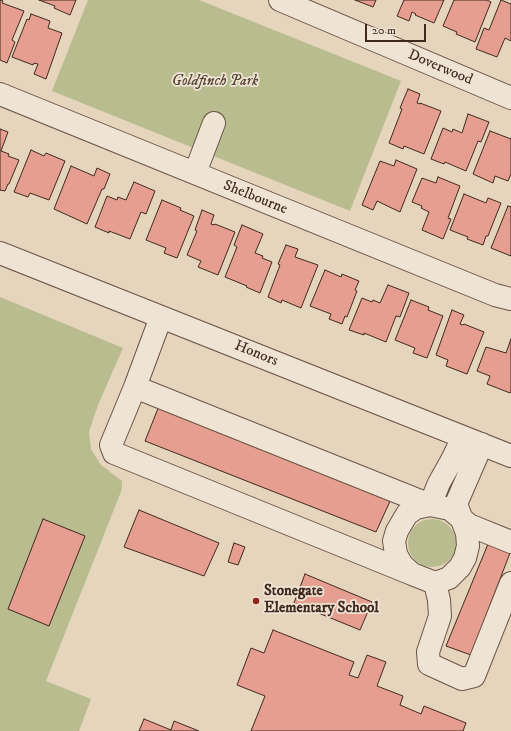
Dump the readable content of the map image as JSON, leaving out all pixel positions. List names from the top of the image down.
{
  "streets": {
    "street": ["Doverwood", "Shelbourne", "Honors"]
  },
  "parks": ["Goldfinch Park"],
  "places": ["Stonegate Elementary School"],
  "scale_bar": "20 m"
}
